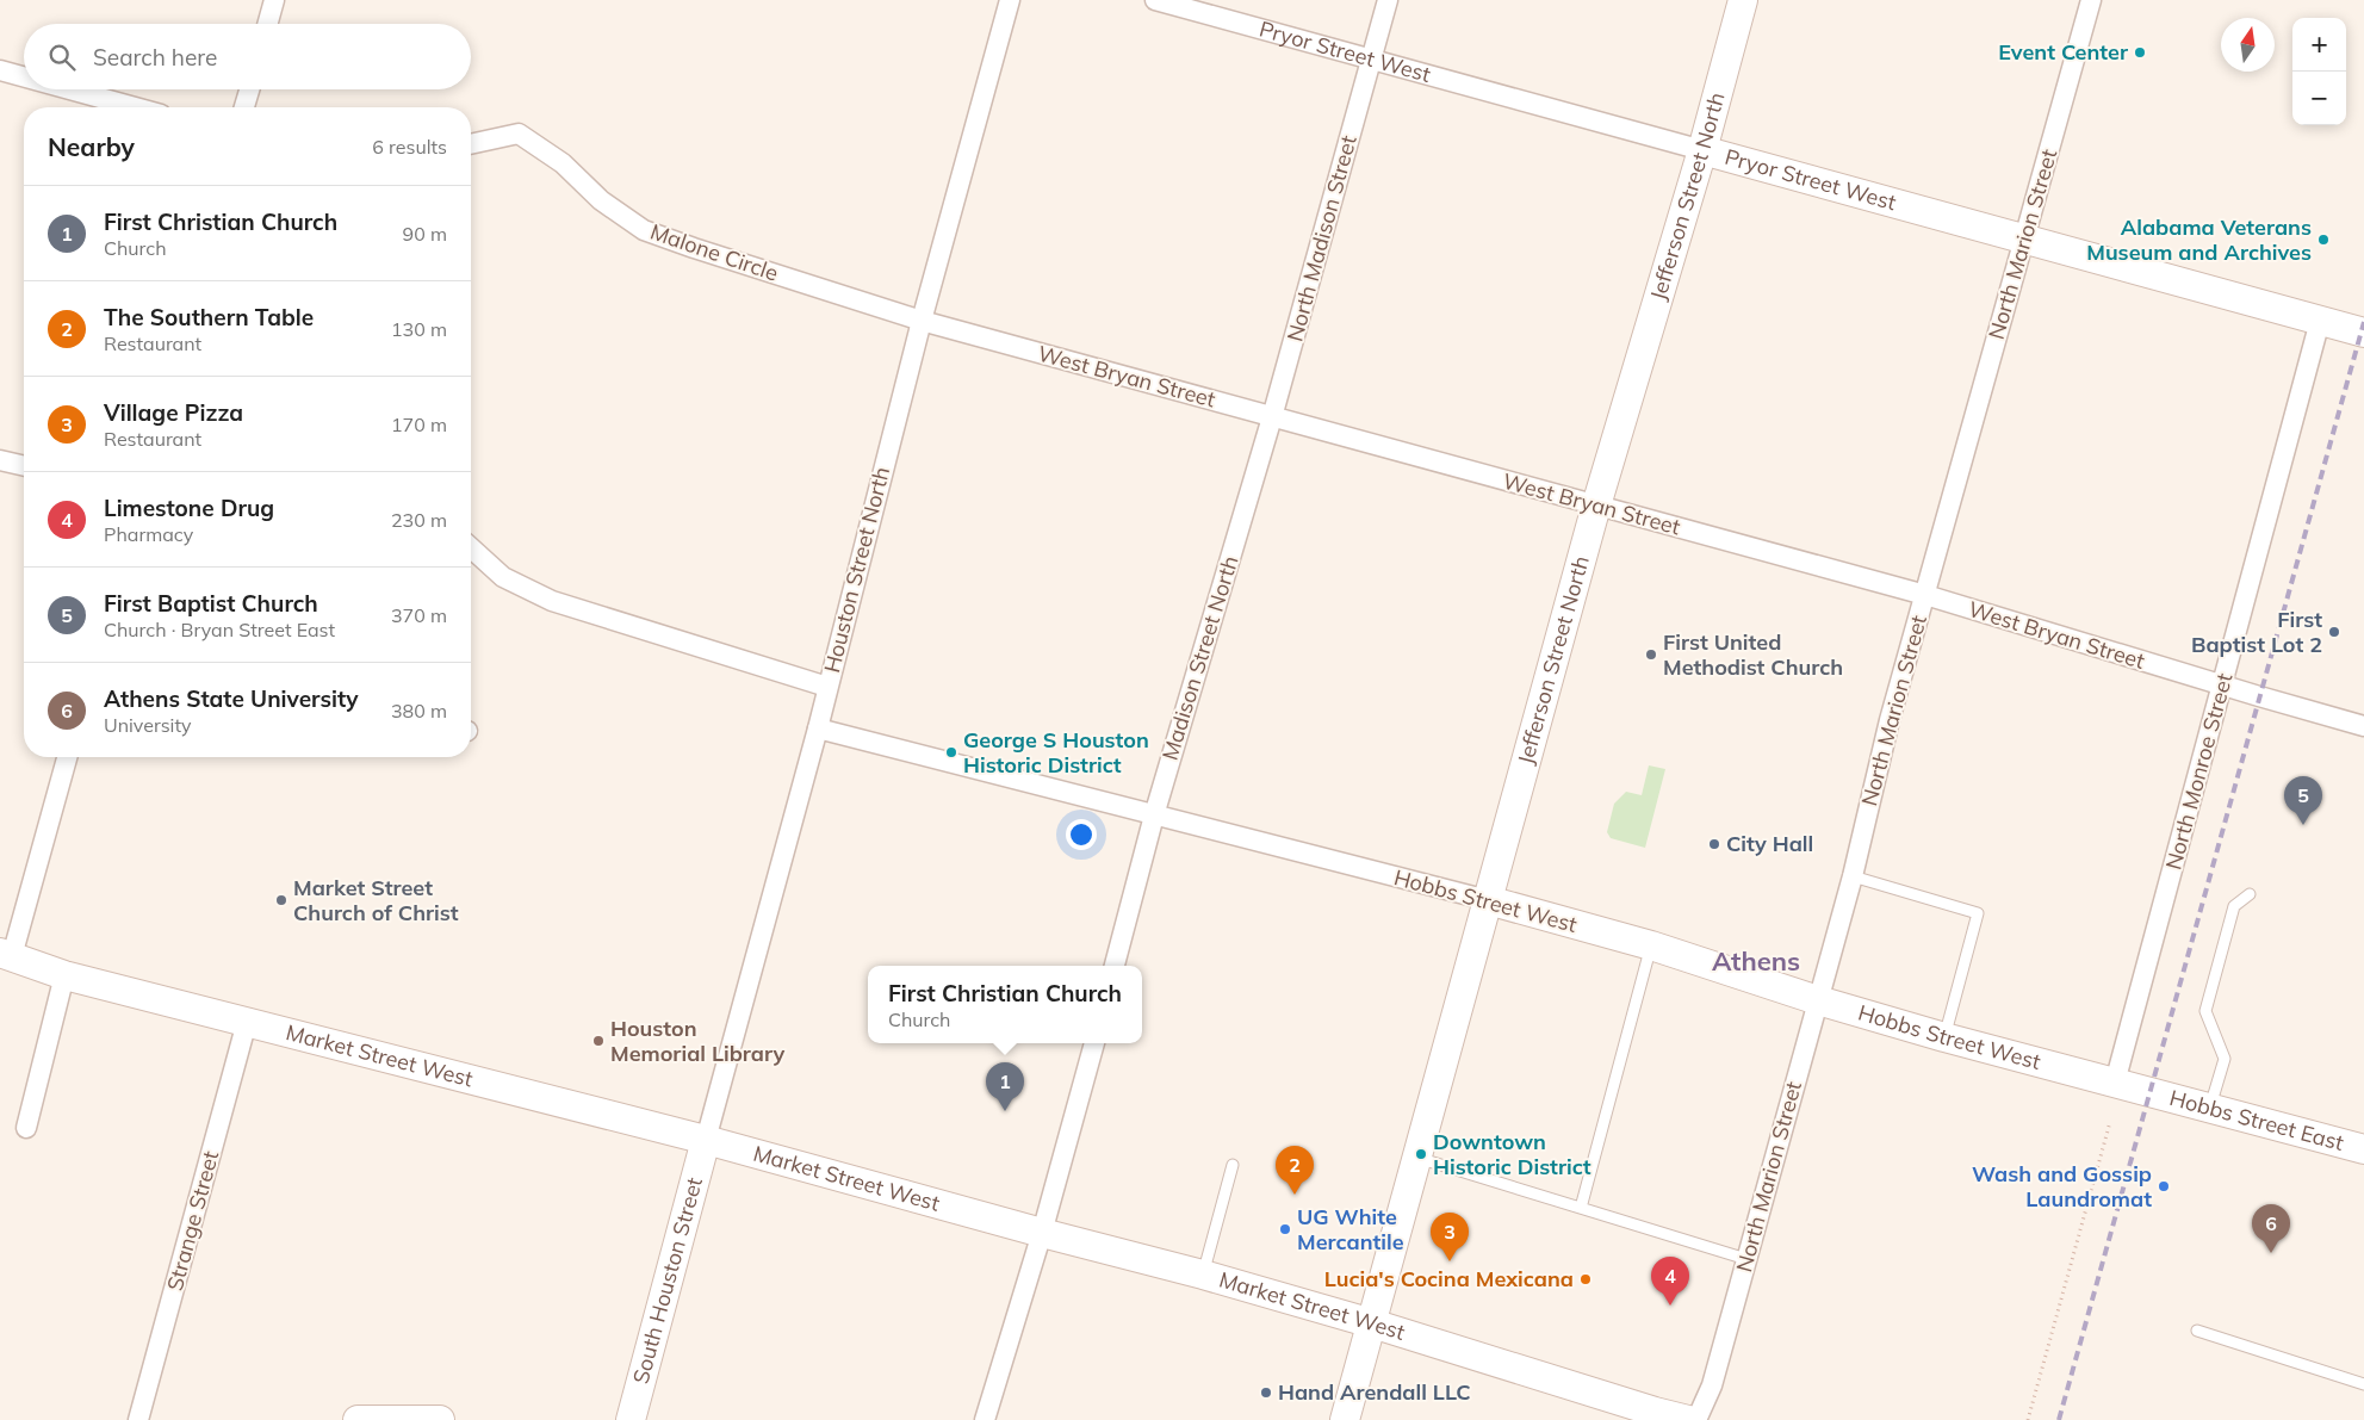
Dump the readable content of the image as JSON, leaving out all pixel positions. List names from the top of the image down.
{
  "streets": {
    "main road": [
      "Pryor Street West",
      "Jefferson Street North",
      "Hobbs Street West",
      "Market Street West",
      "Hobbs Street East",
      "South Houston Street"
    ],
    "street": [
      "North Madison Street",
      "North Marion Street",
      "Malone Circle",
      "West Bryan Street",
      "Houston Street North",
      "Madison Street North",
      "North Monroe Street",
      "Strange Street"
    ]
  },
  "crossings": [
    ["Pryor Street West", "Jefferson Street North"],
    ["Pryor Street West", "North Madison Street"],
    ["Pryor Street West", "North Marion Street"],
    ["Pryor Street West", "North Monroe Street"],
    ["Jefferson Street North", "West Bryan Street"],
    ["Jefferson Street North", "Hobbs Street West"],
    ["Jefferson Street North", "Market Street West"],
    ["North Madison Street", "West Bryan Street"],
    ["North Madison Street", "Madison Street North"],
    ["North Marion Street", "West Bryan Street"],
    ["North Marion Street", "Hobbs Street West"],
    ["Malone Circle", "West Bryan Street"],
    ["Malone Circle", "Houston Street North"],
    ["West Bryan Street", "Houston Street North"],
    ["West Bryan Street", "Madison Street North"],
    ["West Bryan Street", "North Monroe Street"],
    ["Houston Street North", "Hobbs Street West"],
    ["Houston Street North", "Market Street West"],
    ["Houston Street North", "South Houston Street"],
    ["Madison Street North", "Hobbs Street West"],
    ["North Monroe Street", "Hobbs Street West"],
    ["Hobbs Street West", "Hobbs Street East"],
    ["Market Street West", "Strange Street"],
    ["Market Street West", "South Houston Street"]
  ],
  "districts": ["Athens"],
  "places": [
    "Event Center",
    "Alabama Veterans Museum and Archives",
    "First Baptist Lot 2",
    "First United Methodist Church",
    "George S Houston Historic District",
    "City Hall",
    "Market Street Church of Christ",
    "Houston Memorial Library",
    "Downtown Historic District",
    "Wash and Gossip Laundromat",
    "UG White Mercantile",
    "Lucia's Cocina Mexicana",
    "Hand Arendall LLC"
  ],
  "north": "top",
  "page": {
    "map_buttons": ["+", "−"],
    "search": "Search here",
    "heading": ["Nearby", "6 results"],
    "list": [
      {
        "mark": "1",
        "name": "First Christian Church",
        "note": "Church",
        "value": "90 m"
      },
      {
        "mark": "2",
        "name": "The Southern Table",
        "note": "Restaurant",
        "value": "130 m"
      },
      {
        "mark": "3",
        "name": "Village Pizza",
        "note": "Restaurant",
        "value": "170 m"
      },
      {
        "mark": "4",
        "name": "Limestone Drug",
        "note": "Pharmacy",
        "value": "230 m"
      },
      {
        "mark": "5",
        "name": "First Baptist Church",
        "note": "Church · Bryan Street East",
        "value": "370 m"
      },
      {
        "mark": "6",
        "name": "Athens State University",
        "note": "University",
        "value": "380 m"
      }
    ],
    "pins": [
      "5",
      "1",
      "2",
      "6",
      "3",
      "4"
    ],
    "popup": ["First Christian Church", "Church"]
  }
}
